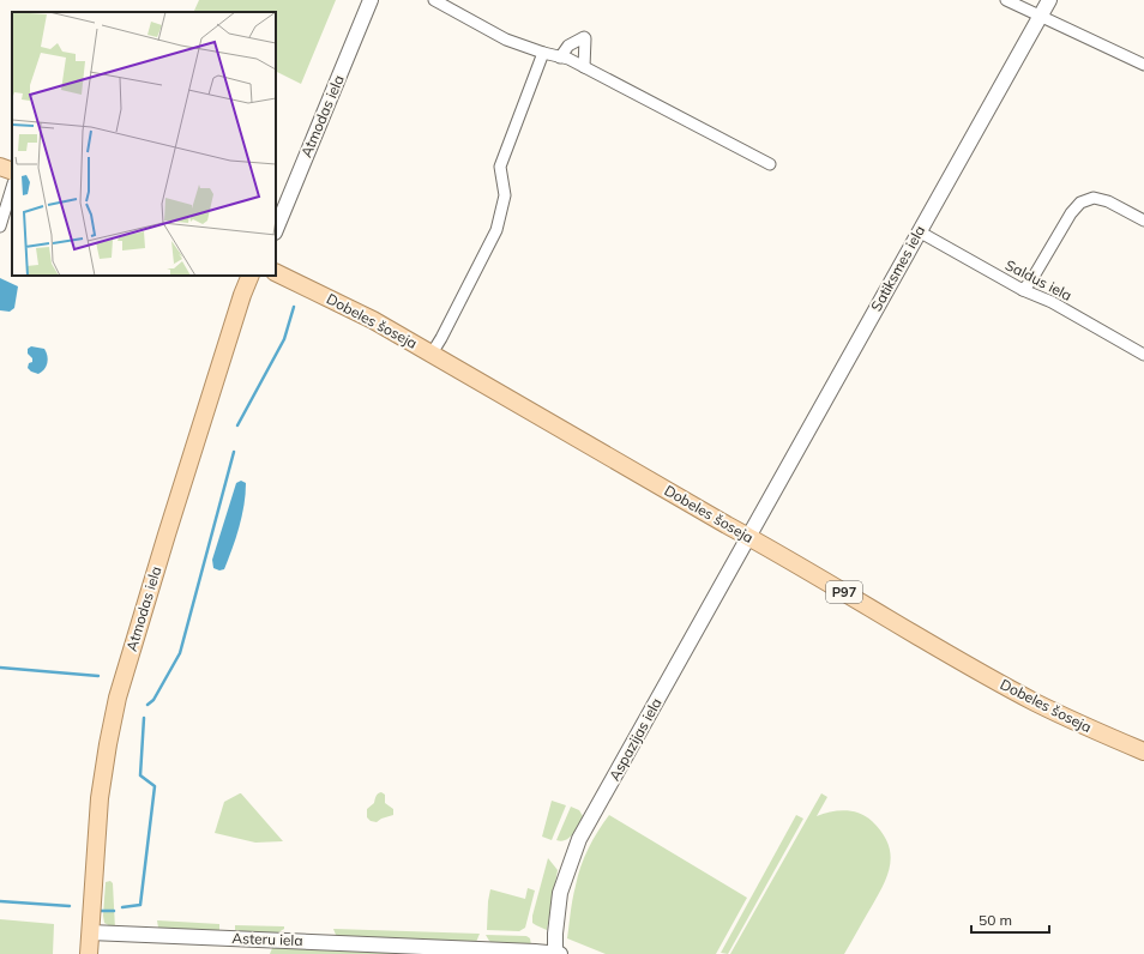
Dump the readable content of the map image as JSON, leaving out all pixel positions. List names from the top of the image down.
{
  "streets": {
    "main road": ["Atmodas iela", "Dobeles šoseja", "P97"],
    "street": [
      "Satiksmes iela",
      "Saldus iela",
      "Aspazijas iela",
      "Asteru iela"
    ]
  },
  "crossings": [
    ["Atmodas iela", "Asteru iela"],
    ["Satiksmes iela", "Saldus iela"],
    ["Satiksmes iela", "Dobeles šoseja"],
    ["Satiksmes iela", "Aspazijas iela"],
    ["Dobeles šoseja", "Aspazijas iela"],
    ["Aspazijas iela", "Asteru iela"]
  ],
  "scale_bar": "50 m"
}
